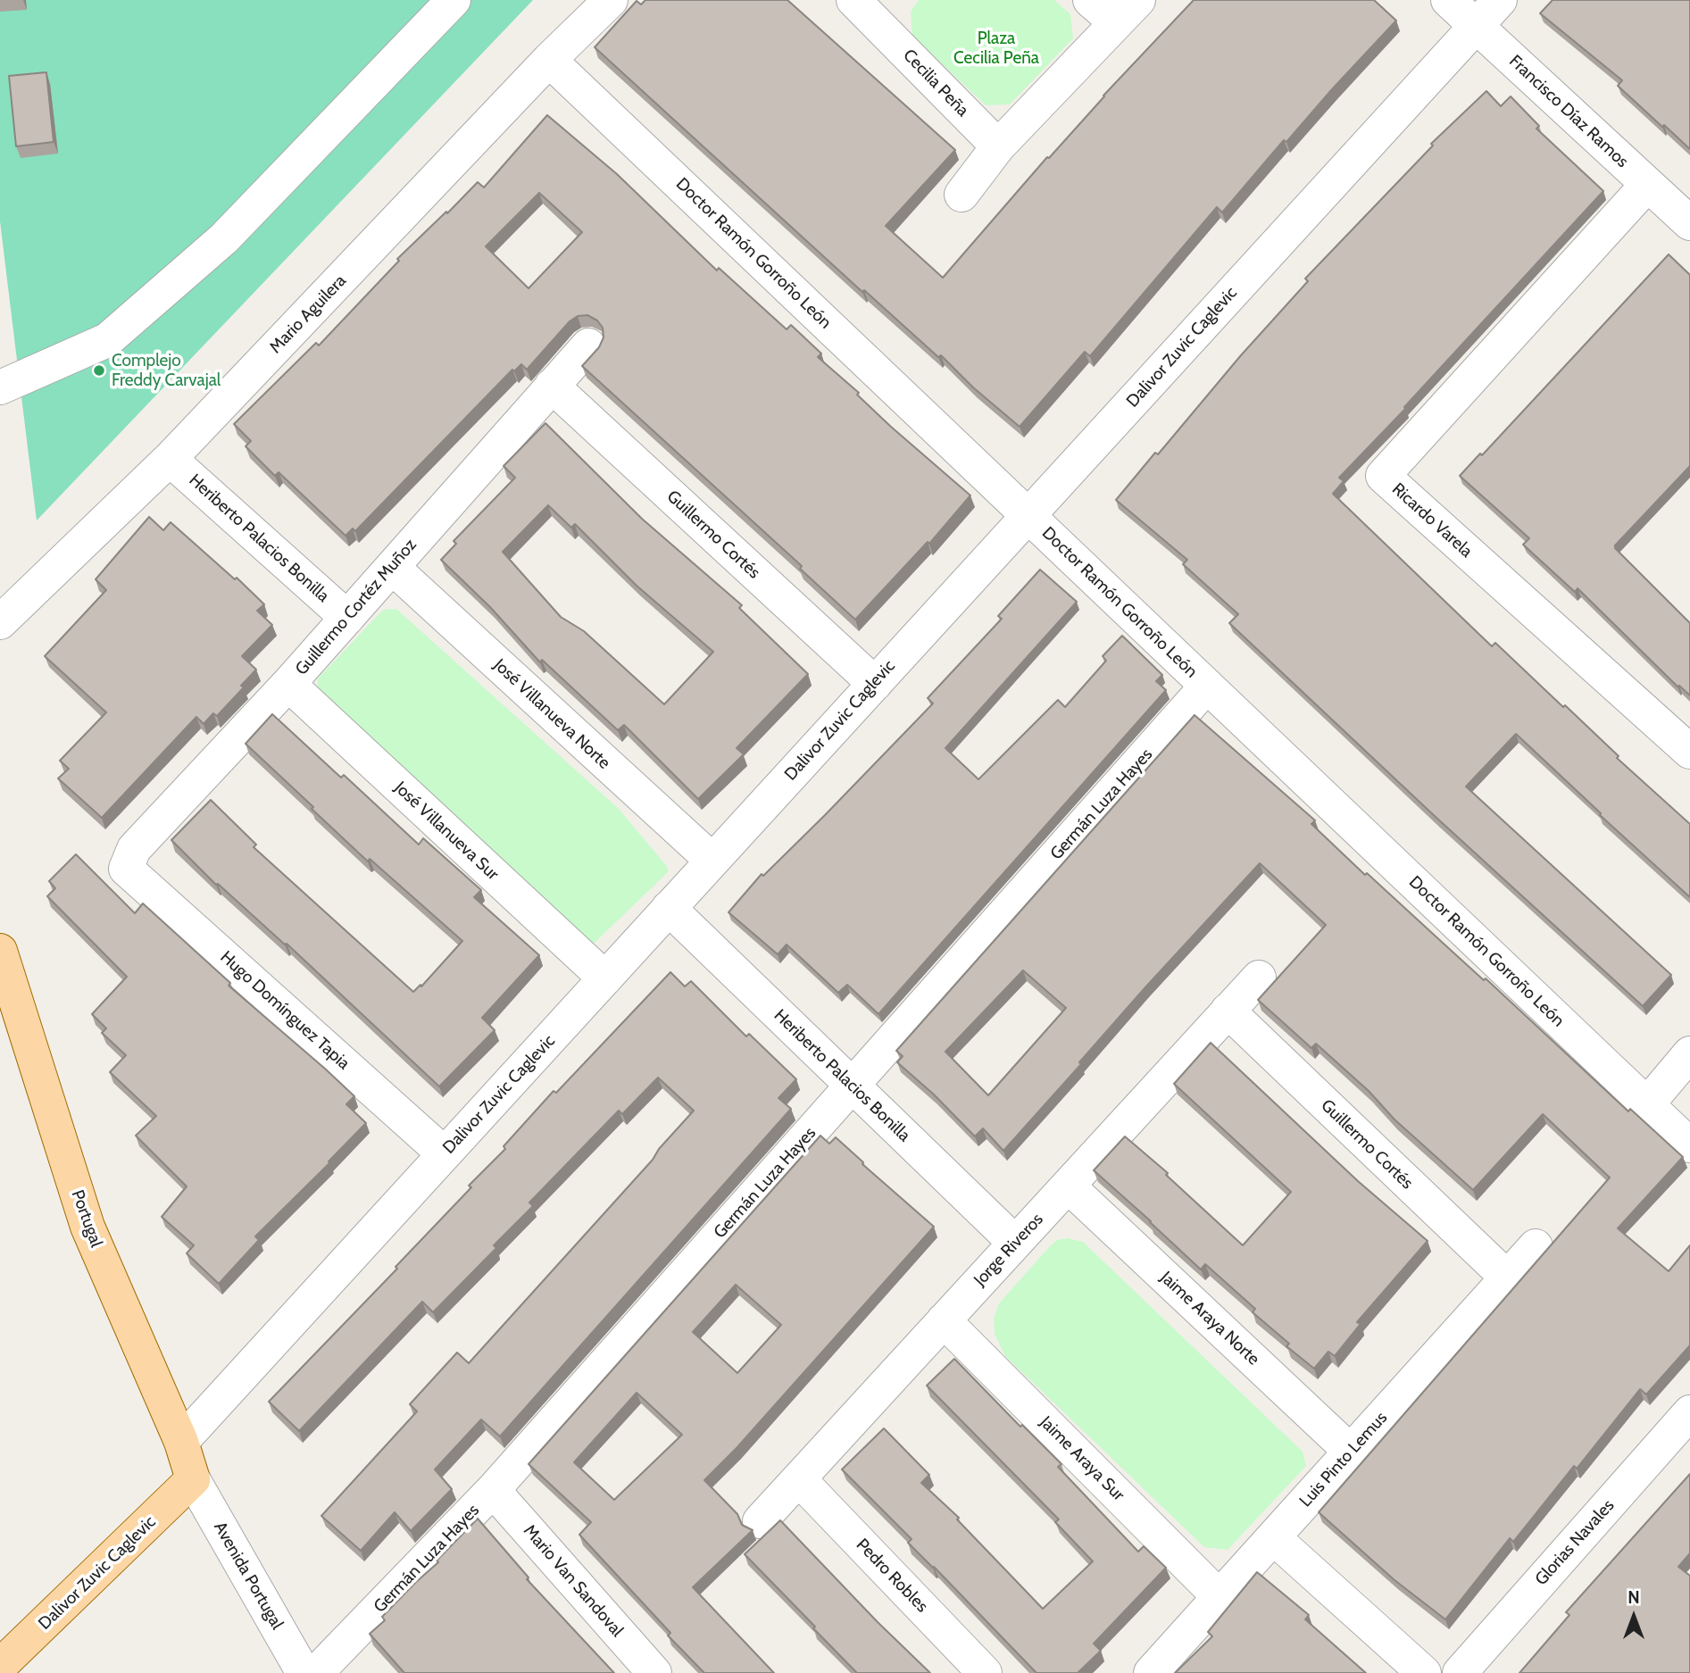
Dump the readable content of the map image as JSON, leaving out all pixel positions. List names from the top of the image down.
{
  "streets": {
    "main road": ["Dalivor Zuvic Caglevic", "Portugal"],
    "street": [
      "Cecilia Peña",
      "Francisco Díaz Ramos",
      "Doctor Ramón Gorroño León",
      "Mario Aguilera",
      "Ricardo Varela",
      "Guillermo Cortés",
      "Heriberto Palacios Bonilla",
      "Guillermo Cortéz Muñoz",
      "José Villanueva Norte",
      "Germán Luza Hayes",
      "José Villanueva Sur",
      "Hugo Domínguez Tapia",
      "Jorge Riveros",
      "Jaime Araya Norte",
      "Jaime Araya Sur",
      "Luis Pinto Lemus",
      "Glorias Navales",
      "Avenida Portugal",
      "Pedro Robles",
      "Mario Van Sandoval"
    ]
  },
  "crossings": [
    ["Francisco Díaz Ramos", "Dalivor Zuvic Caglevic"],
    ["Francisco Díaz Ramos", "Ricardo Varela"],
    ["Doctor Ramón Gorroño León", "Mario Aguilera"],
    ["Doctor Ramón Gorroño León", "Dalivor Zuvic Caglevic"],
    ["Doctor Ramón Gorroño León", "Germán Luza Hayes"],
    ["Mario Aguilera", "Heriberto Palacios Bonilla"],
    ["Dalivor Zuvic Caglevic", "Guillermo Cortés"],
    ["Dalivor Zuvic Caglevic", "Heriberto Palacios Bonilla"],
    ["Dalivor Zuvic Caglevic", "José Villanueva Norte"],
    ["Dalivor Zuvic Caglevic", "José Villanueva Sur"],
    ["Dalivor Zuvic Caglevic", "Hugo Domínguez Tapia"],
    ["Dalivor Zuvic Caglevic", "Portugal"],
    ["Dalivor Zuvic Caglevic", "Avenida Portugal"],
    ["Guillermo Cortés", "Guillermo Cortéz Muñoz"],
    ["Guillermo Cortés", "Jorge Riveros"],
    ["Guillermo Cortés", "Luis Pinto Lemus"],
    ["Heriberto Palacios Bonilla", "Guillermo Cortéz Muñoz"],
    ["Heriberto Palacios Bonilla", "Germán Luza Hayes"],
    ["Heriberto Palacios Bonilla", "Jorge Riveros"],
    ["Guillermo Cortéz Muñoz", "José Villanueva Norte"],
    ["Guillermo Cortéz Muñoz", "José Villanueva Sur"],
    ["Guillermo Cortéz Muñoz", "Hugo Domínguez Tapia"],
    ["Germán Luza Hayes", "Mario Van Sandoval"],
    ["Portugal", "Avenida Portugal"],
    ["Jorge Riveros", "Jaime Araya Norte"],
    ["Jorge Riveros", "Jaime Araya Sur"],
    ["Jorge Riveros", "Pedro Robles"],
    ["Jaime Araya Norte", "Luis Pinto Lemus"],
    ["Jaime Araya Sur", "Luis Pinto Lemus"]
  ],
  "parks": ["Plaza Cecilia Peña"],
  "places": ["Complejo Freddy Carvajal"],
  "north": "top"
}
